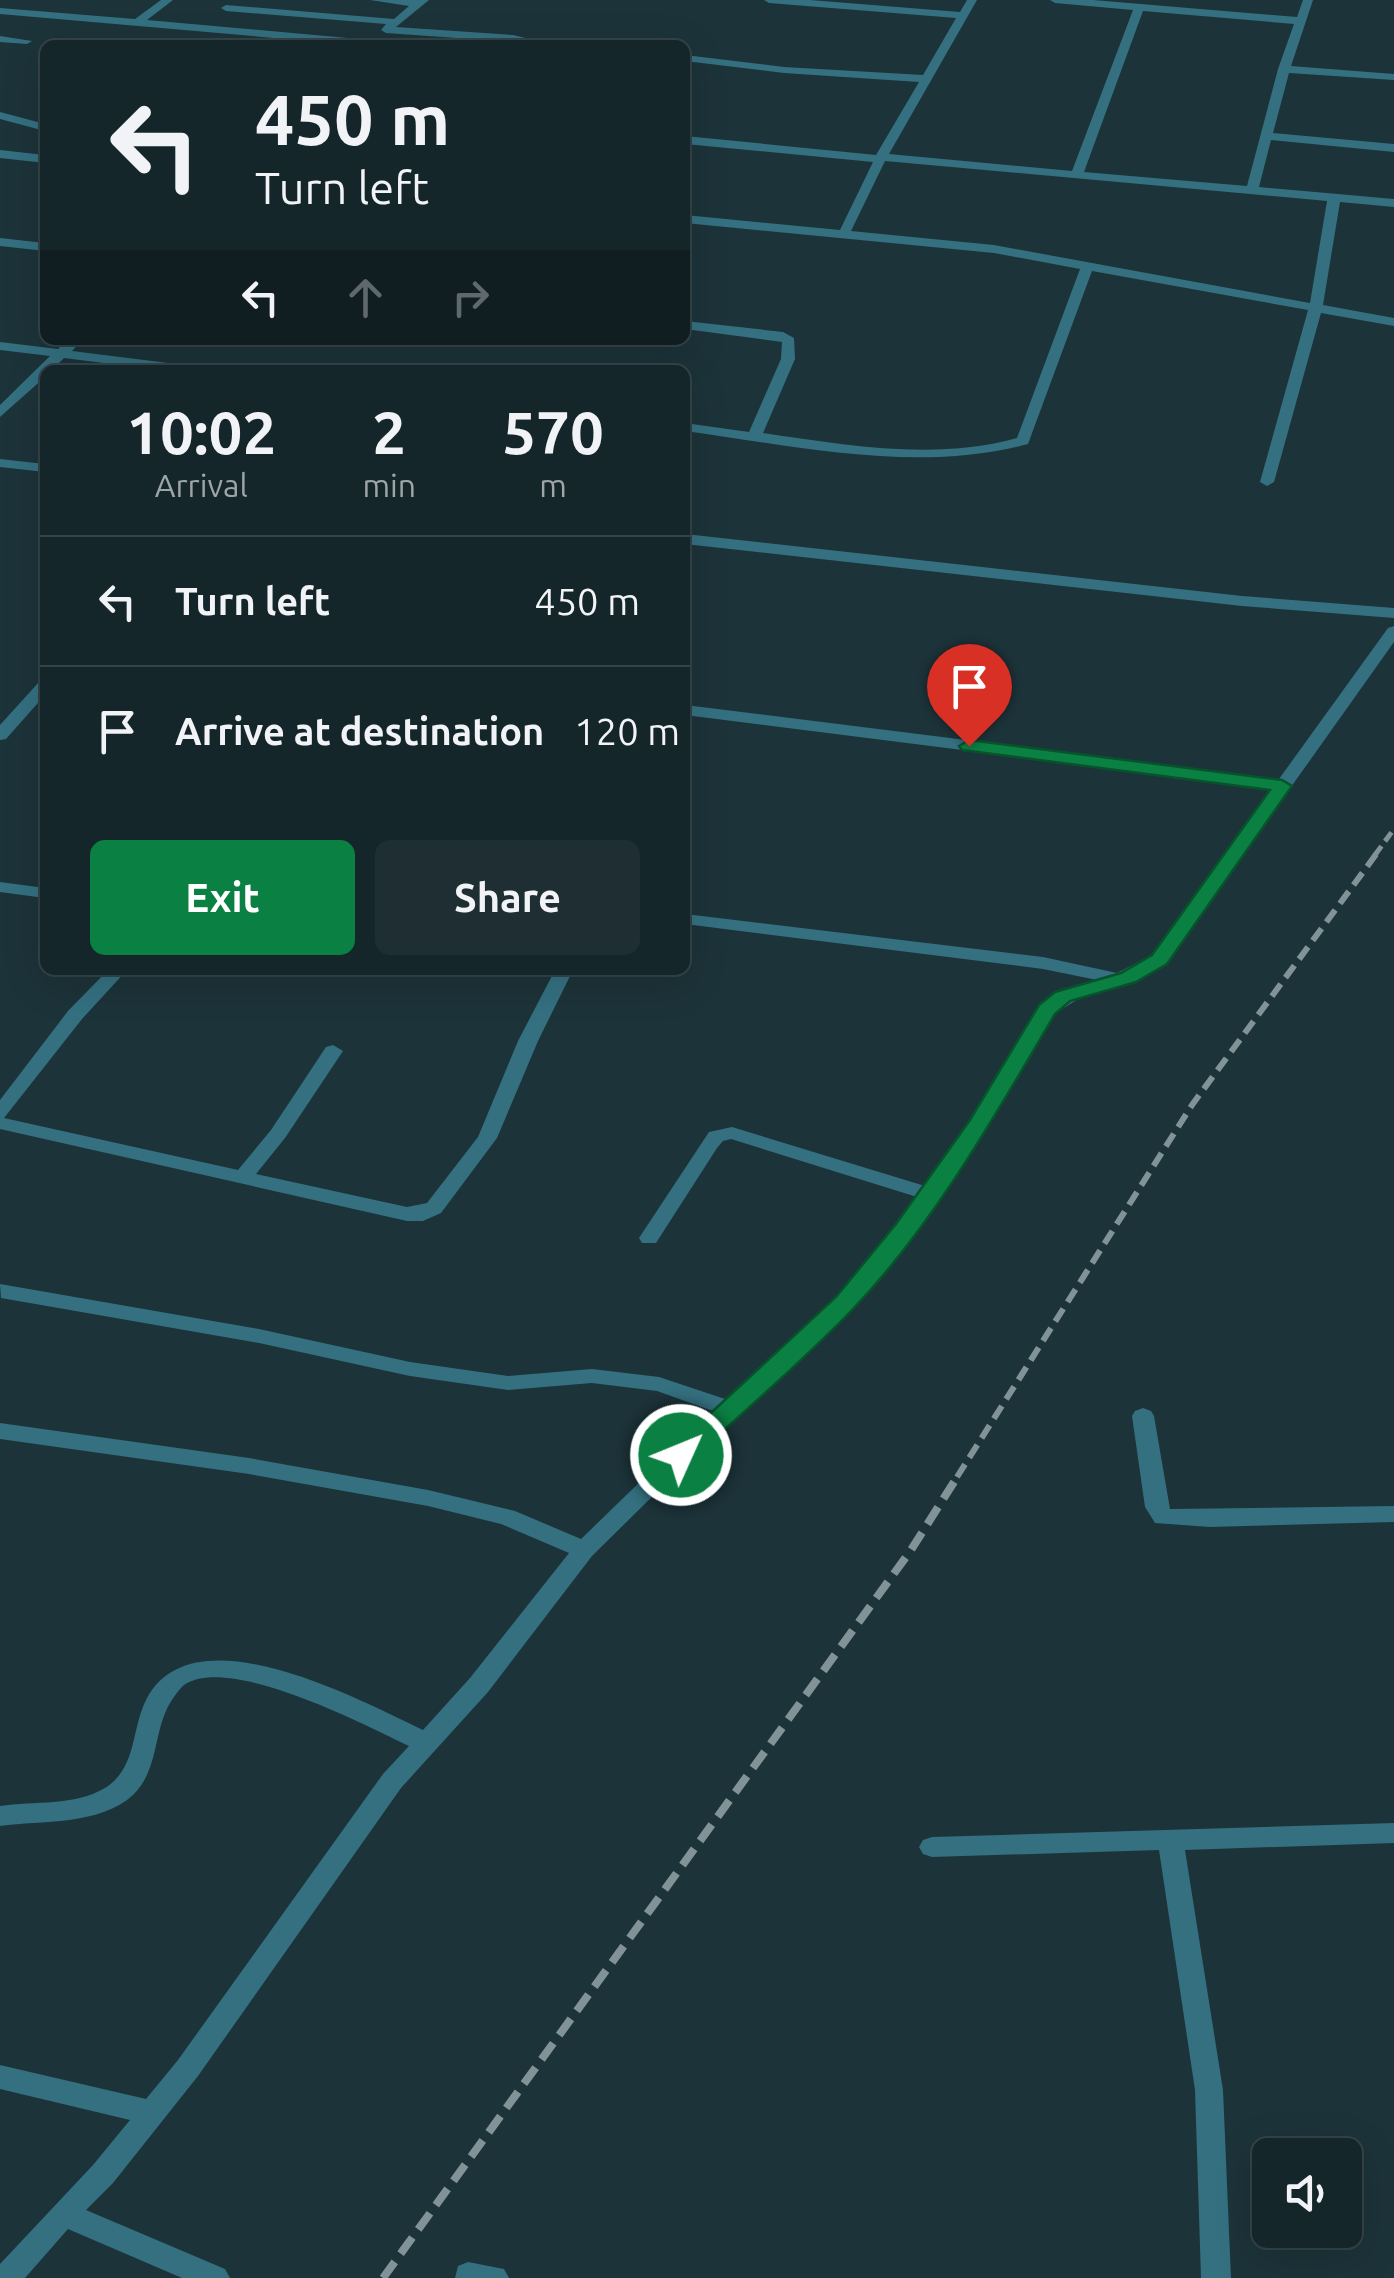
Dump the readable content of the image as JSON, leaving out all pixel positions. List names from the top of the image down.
{
  "page": {
    "turn": ["450 m", "Turn left"],
    "eta": [
      "10:02",
      "Arrival",
      "2",
      "min",
      "570",
      "m"
    ],
    "list": [
      {
        "name": "Turn left",
        "value": "450 m"
      },
      {
        "name": "Arrive at destination",
        "value": "120 m"
      }
    ],
    "buttons": ["Exit", "Share"]
  }
}
